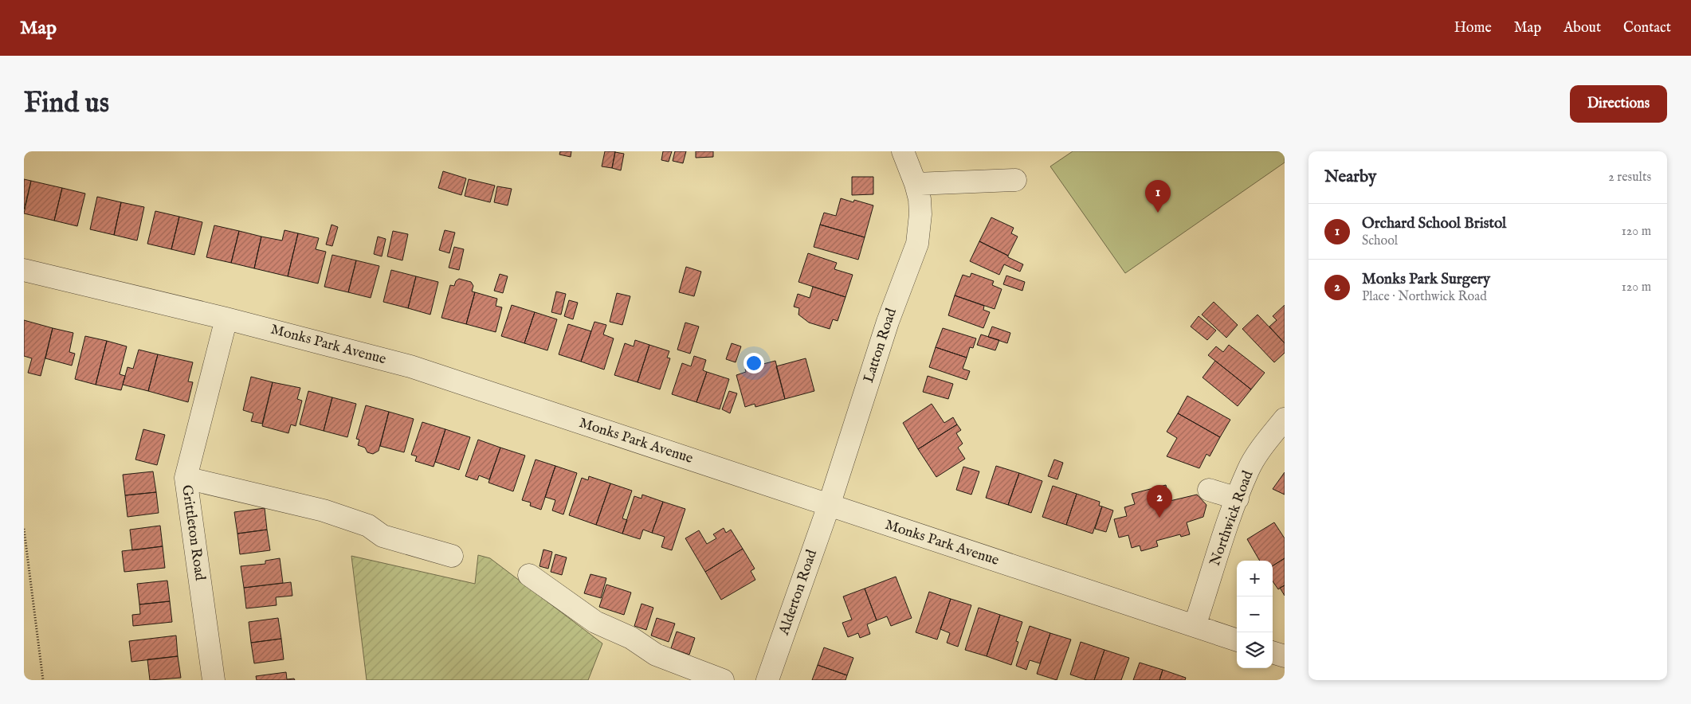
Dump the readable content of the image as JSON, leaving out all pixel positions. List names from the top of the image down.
{
  "streets": {
    "street": [
      "Monks Park Avenue",
      "Latton Road",
      "Northwick Road",
      "Grittleton Road",
      "Alderton Road"
    ]
  },
  "crossings": [
    ["Monks Park Avenue", "Latton Road"],
    ["Monks Park Avenue", "Northwick Road"],
    ["Monks Park Avenue", "Grittleton Road"],
    ["Monks Park Avenue", "Alderton Road"],
    ["Latton Road", "Alderton Road"]
  ],
  "page": {
    "header": "Map",
    "nav": [
      "Home",
      "Map",
      "About",
      "Contact"
    ],
    "buttons": "Directions",
    "title": "Find us",
    "heading": ["Nearby", "2 results"],
    "pins": ["1", "2"],
    "list": [
      {
        "mark": "1",
        "name": "Orchard School Bristol",
        "note": "School",
        "value": "120 m"
      },
      {
        "mark": "2",
        "name": "Monks Park Surgery",
        "note": "Place · Northwick Road",
        "value": "120 m"
      }
    ],
    "map_buttons": ["+", "−"]
  }
}
